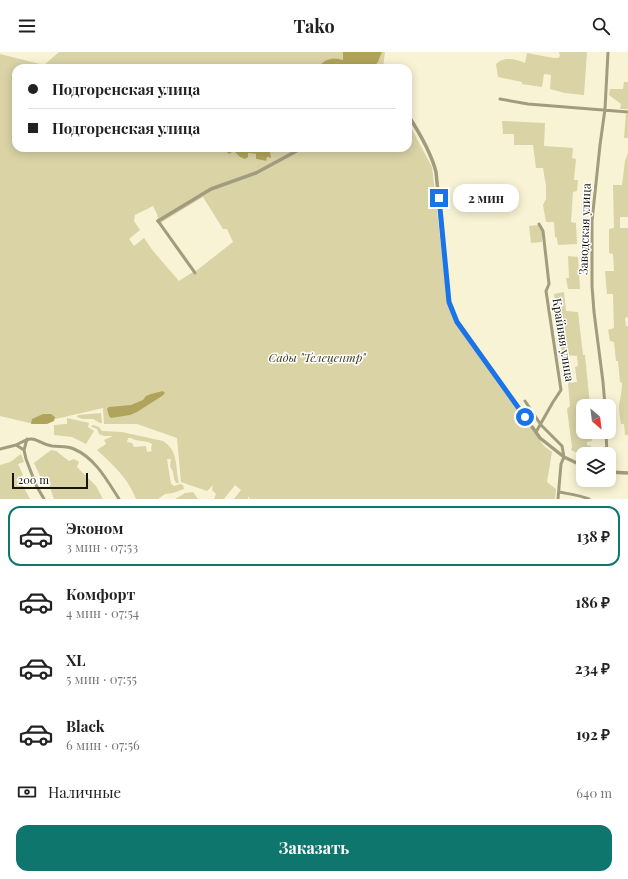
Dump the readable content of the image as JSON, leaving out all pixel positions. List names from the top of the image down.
{
  "streets": {
    "street": ["Заводская улица", "Крайняя улица"]
  },
  "parks": ["Сады \"Телецентр\""],
  "scale_bar": "200 m",
  "north": "bottom right",
  "page": {
    "header": "Tako",
    "banner": ["Подгоренская улица", "Подгоренская улица"],
    "bubble": "2 мин",
    "scale": "200 m",
    "list": [
      {
        "name": "Эконом",
        "note": "3 мин · 07:53",
        "value": "138 ₽"
      },
      {
        "name": "Комфорт",
        "note": "4 мин · 07:54",
        "value": "186 ₽"
      },
      {
        "name": "XL",
        "note": "5 мин · 07:55",
        "value": "234 ₽"
      },
      {
        "name": "Black",
        "note": "6 мин · 07:56",
        "value": "192 ₽"
      }
    ],
    "pay": ["Наличные", "640 m"],
    "buttons": "Заказать"
  }
}
